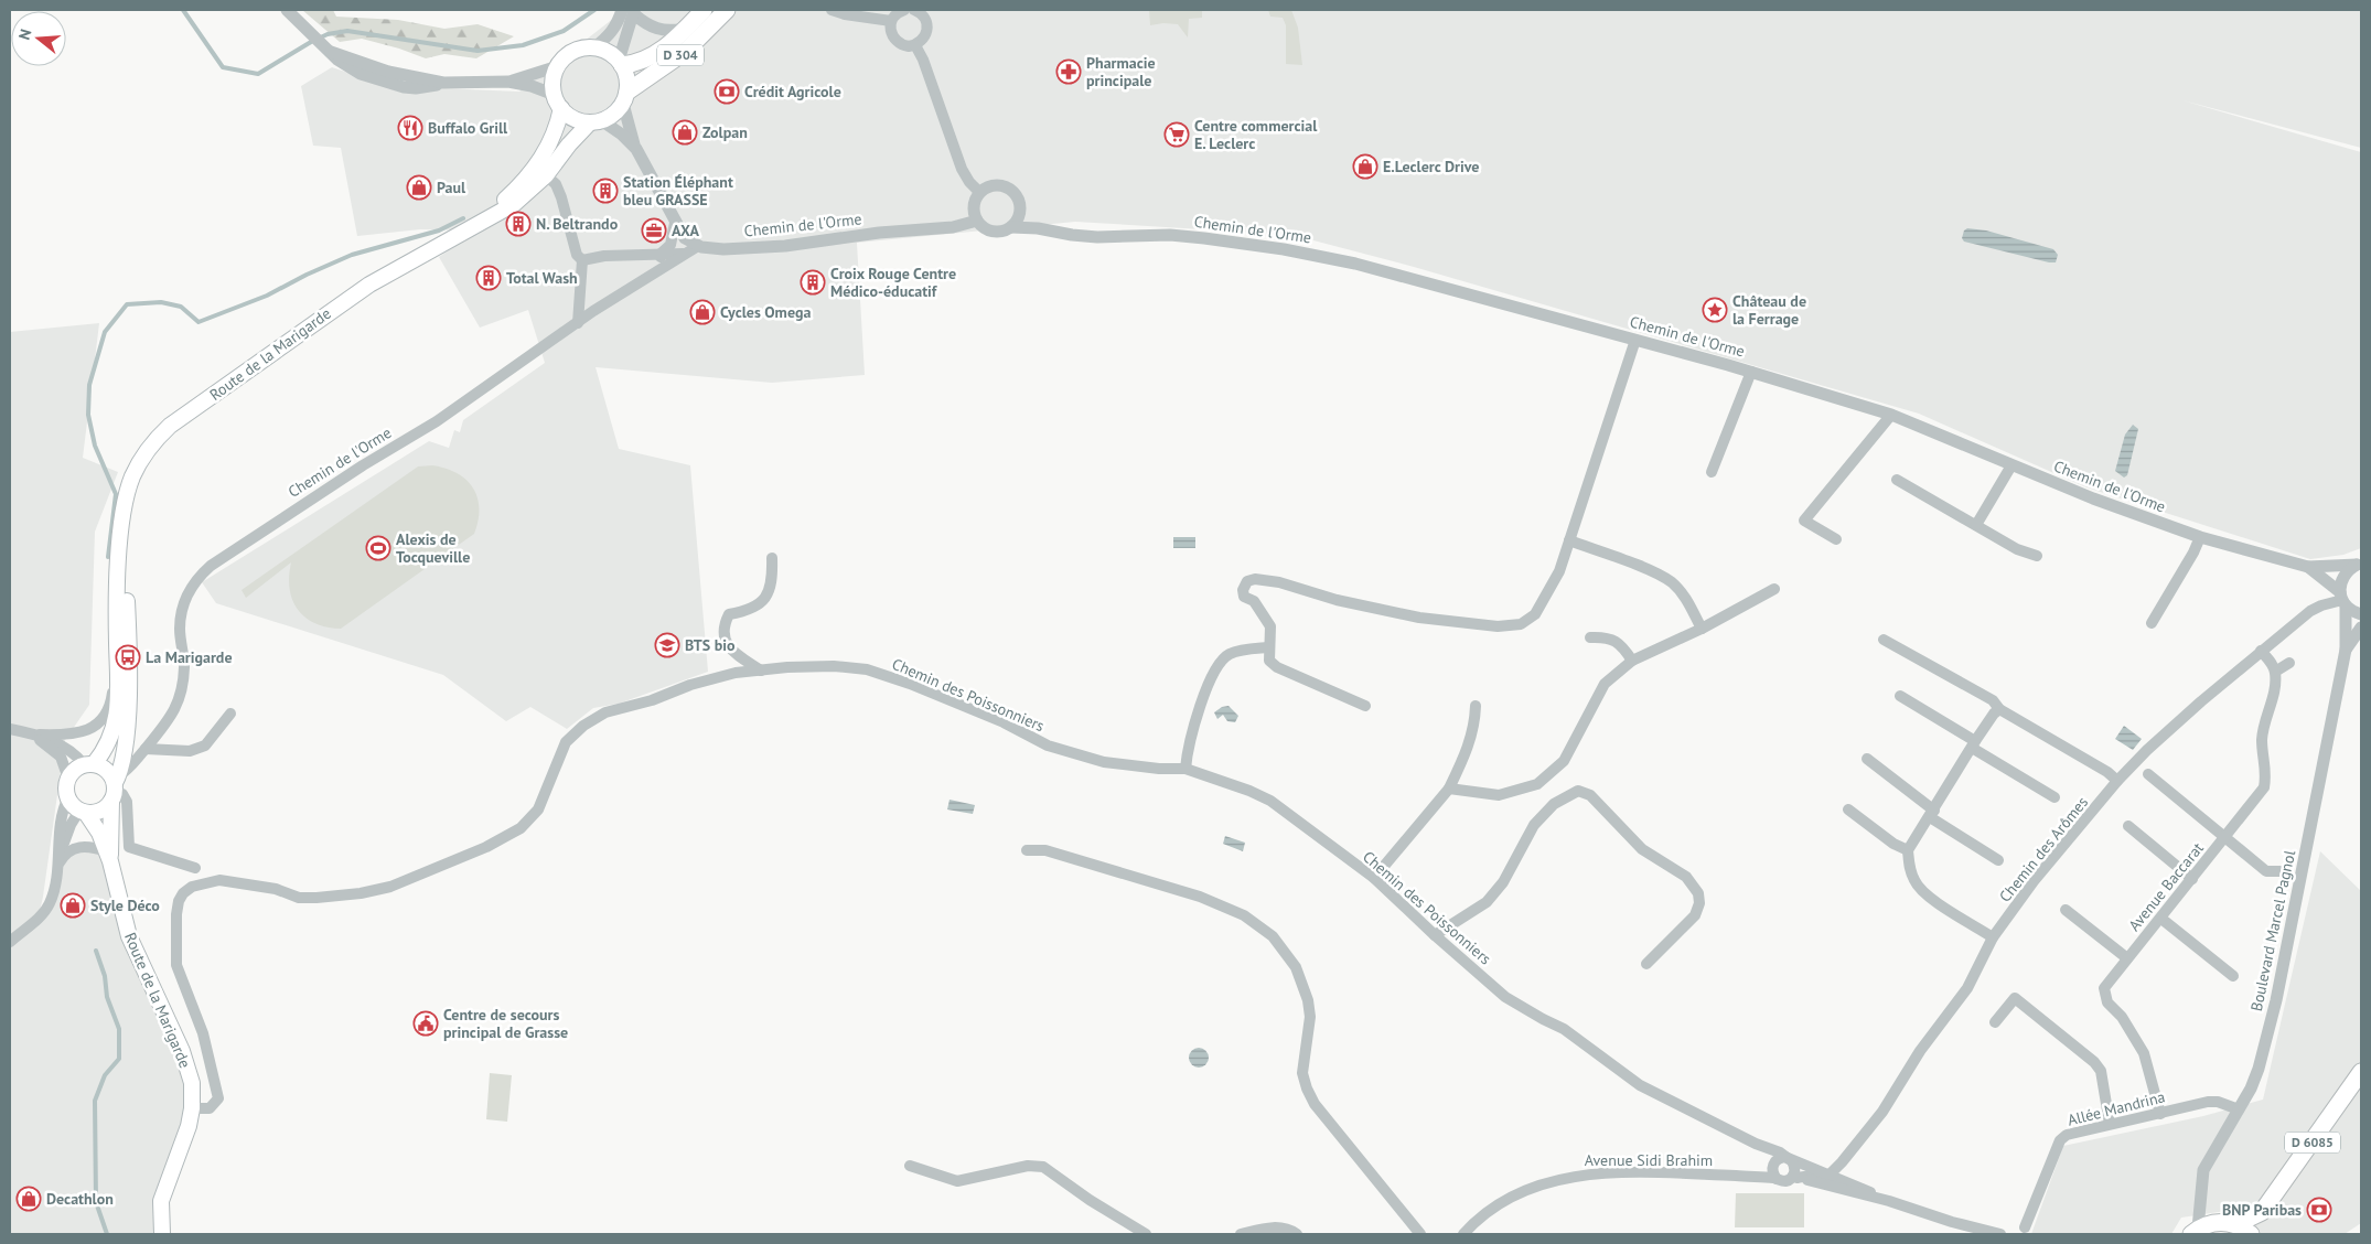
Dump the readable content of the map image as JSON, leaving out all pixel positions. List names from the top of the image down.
{
  "streets": {
    "main road": ["D 304", "Route de la Marigarde", "D 6085"],
    "street": [
      "Chemin de l'Orme",
      "Chemin des Poissonniers",
      "Chemin des Arômes",
      "Avenue Baccarat",
      "Boulevard Marcel Pagnol",
      "Allée Mandrina",
      "Avenue Sidi Brahim"
    ]
  },
  "crossings": [
    ["D 304", "Route de la Marigarde"],
    ["Chemin de l'Orme", "Route de la Marigarde"],
    ["Chemin de l'Orme", "Chemin des Arômes"],
    ["Chemin de l'Orme", "Boulevard Marcel Pagnol"],
    ["Route de la Marigarde", "Chemin des Poissonniers"],
    ["Chemin des Poissonniers", "Avenue Sidi Brahim"],
    ["Chemin des Arômes", "Boulevard Marcel Pagnol"],
    ["Avenue Baccarat", "Allée Mandrina"],
    ["Boulevard Marcel Pagnol", "Allée Mandrina"]
  ],
  "places": {
    "pharmacy": ["Pharmacie principale"],
    "bank": ["Crédit Agricole", "BNP Paribas"],
    "restaurant": ["Buffalo Grill"],
    "shop": [
      "Zolpan",
      "E.Leclerc Drive",
      "Paul",
      "Cycles Omega",
      "Style Déco",
      "Decathlon"
    ],
    "supermarket": ["Centre commercial E. Leclerc"],
    "building": [
      "Station Éléphant bleu GRASSE",
      "N. Beltrando",
      "Total Wash",
      "Croix Rouge Centre Médico-éducatif"
    ],
    "office": ["AXA"],
    "place": ["Château de la Ferrage"],
    "sports": ["Alexis de Tocqueville"],
    "school or university": ["BTS bio"],
    "bus stop": ["La Marigarde"],
    "public building": ["Centre de secours principal de Grasse"]
  },
  "north": "left"
}
